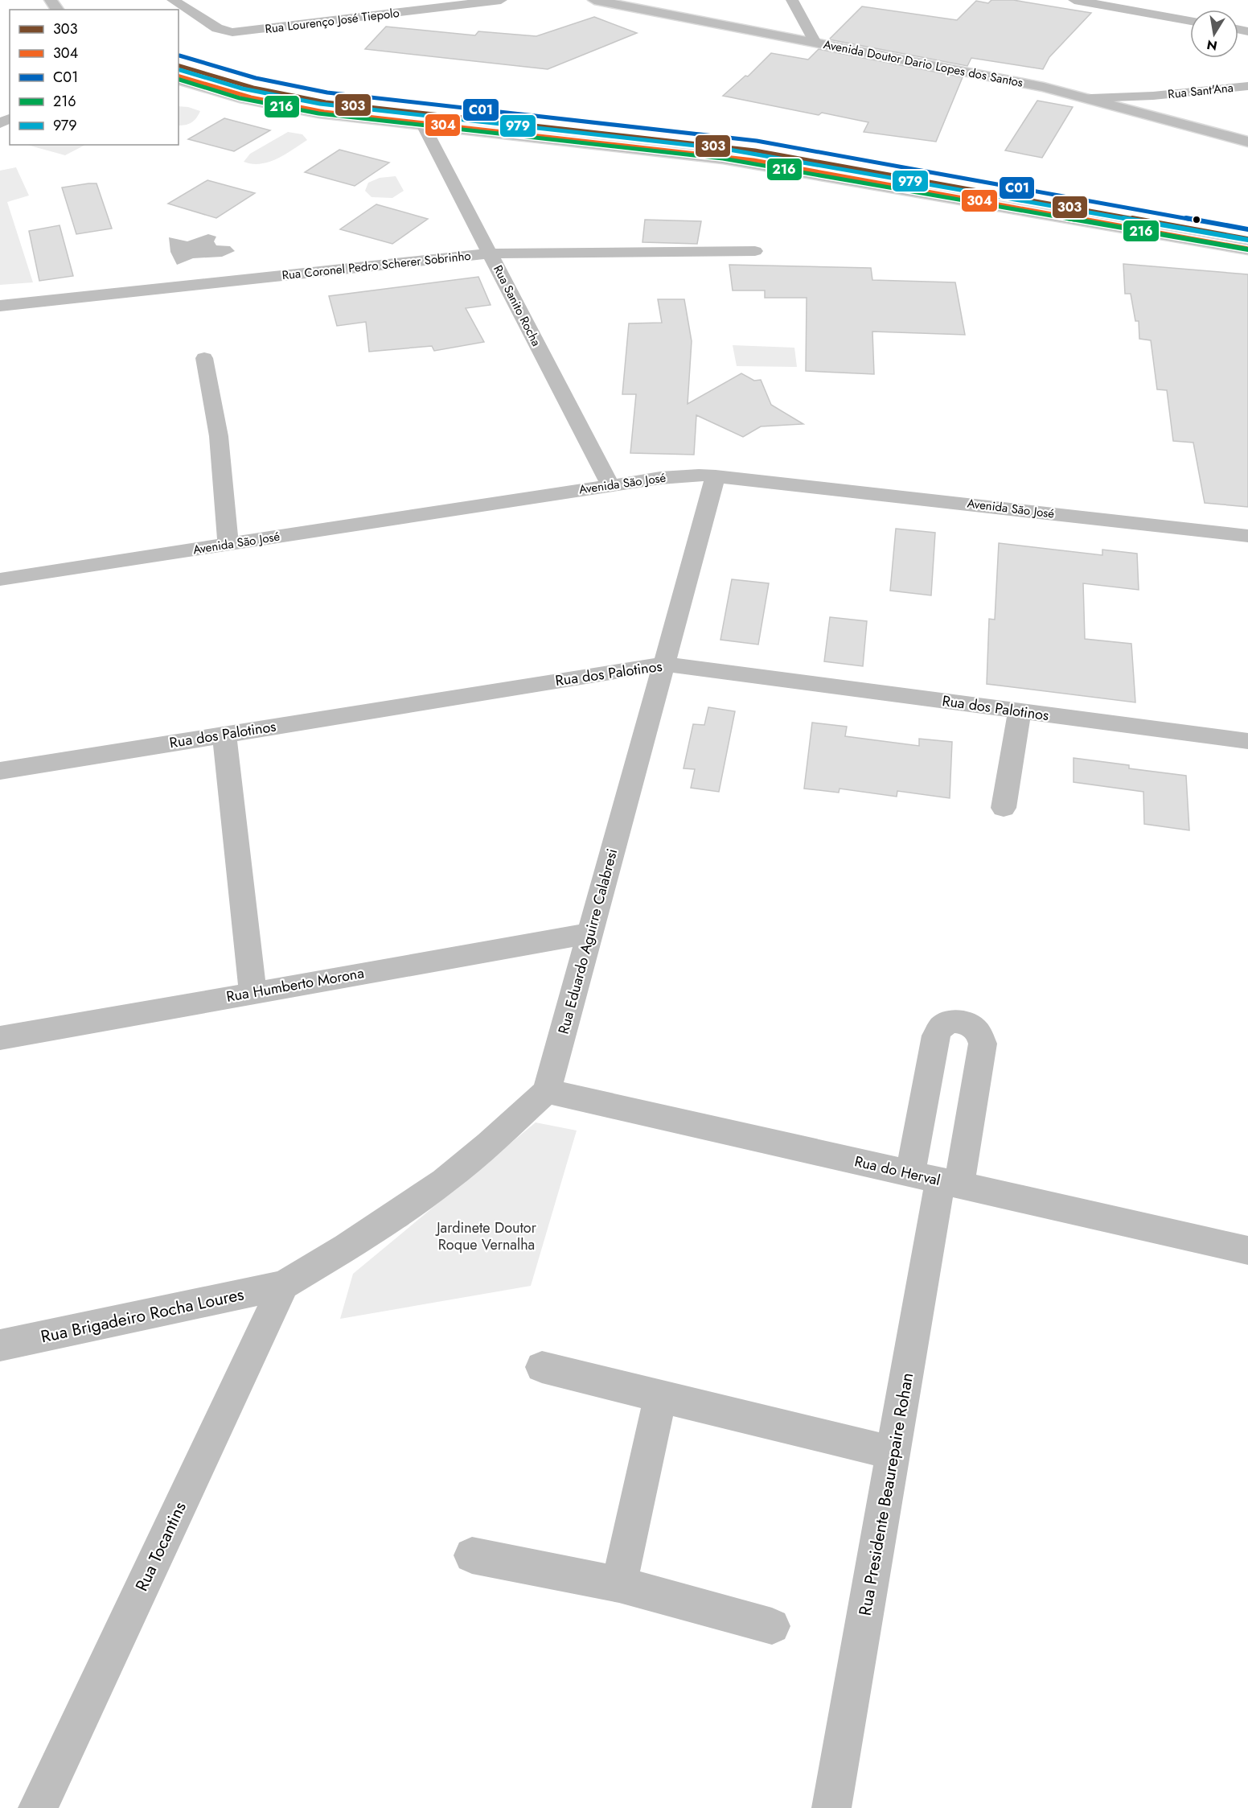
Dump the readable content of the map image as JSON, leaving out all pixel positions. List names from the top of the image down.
{
  "streets": {
    "street": [
      "Rua Lourenço José Tiepolo",
      "Avenida Doutor Dario Lopes dos Santos",
      "Rua Sant'Ana",
      "Rua Coronel Pedro Scherer Sobrinho",
      "Rua Sanito Rocha",
      "Avenida São José",
      "Rua dos Palotinos",
      "Rua Eduardo Aguirre Calabresi",
      "Rua Humberto Morona",
      "Rua do Herval",
      "Rua Brigadeiro Rocha Loures",
      "Rua Presidente Beaurepaire Rohan",
      "Rua Tocantins"
    ]
  },
  "crossings": [
    ["Avenida Doutor Dario Lopes dos Santos", "Rua Sant'Ana"],
    ["Rua Coronel Pedro Scherer Sobrinho", "Rua Sanito Rocha"],
    ["Rua Sanito Rocha", "Avenida São José"],
    ["Avenida São José", "Rua Eduardo Aguirre Calabresi"],
    ["Rua dos Palotinos", "Rua Eduardo Aguirre Calabresi"],
    ["Rua Eduardo Aguirre Calabresi", "Rua Humberto Morona"],
    ["Rua Eduardo Aguirre Calabresi", "Rua do Herval"],
    ["Rua do Herval", "Rua Presidente Beaurepaire Rohan"],
    ["Rua Brigadeiro Rocha Loures", "Rua Tocantins"]
  ],
  "parks": ["Jardinete Doutor Roque Vernalha"],
  "lines": [
    "transit line C01",
    "transit line 303",
    "transit line 979",
    "transit line 304",
    "transit line 216"
  ],
  "legend": [
    "303",
    "304",
    "C01",
    "216",
    "979"
  ],
  "north": "bottom"
}
